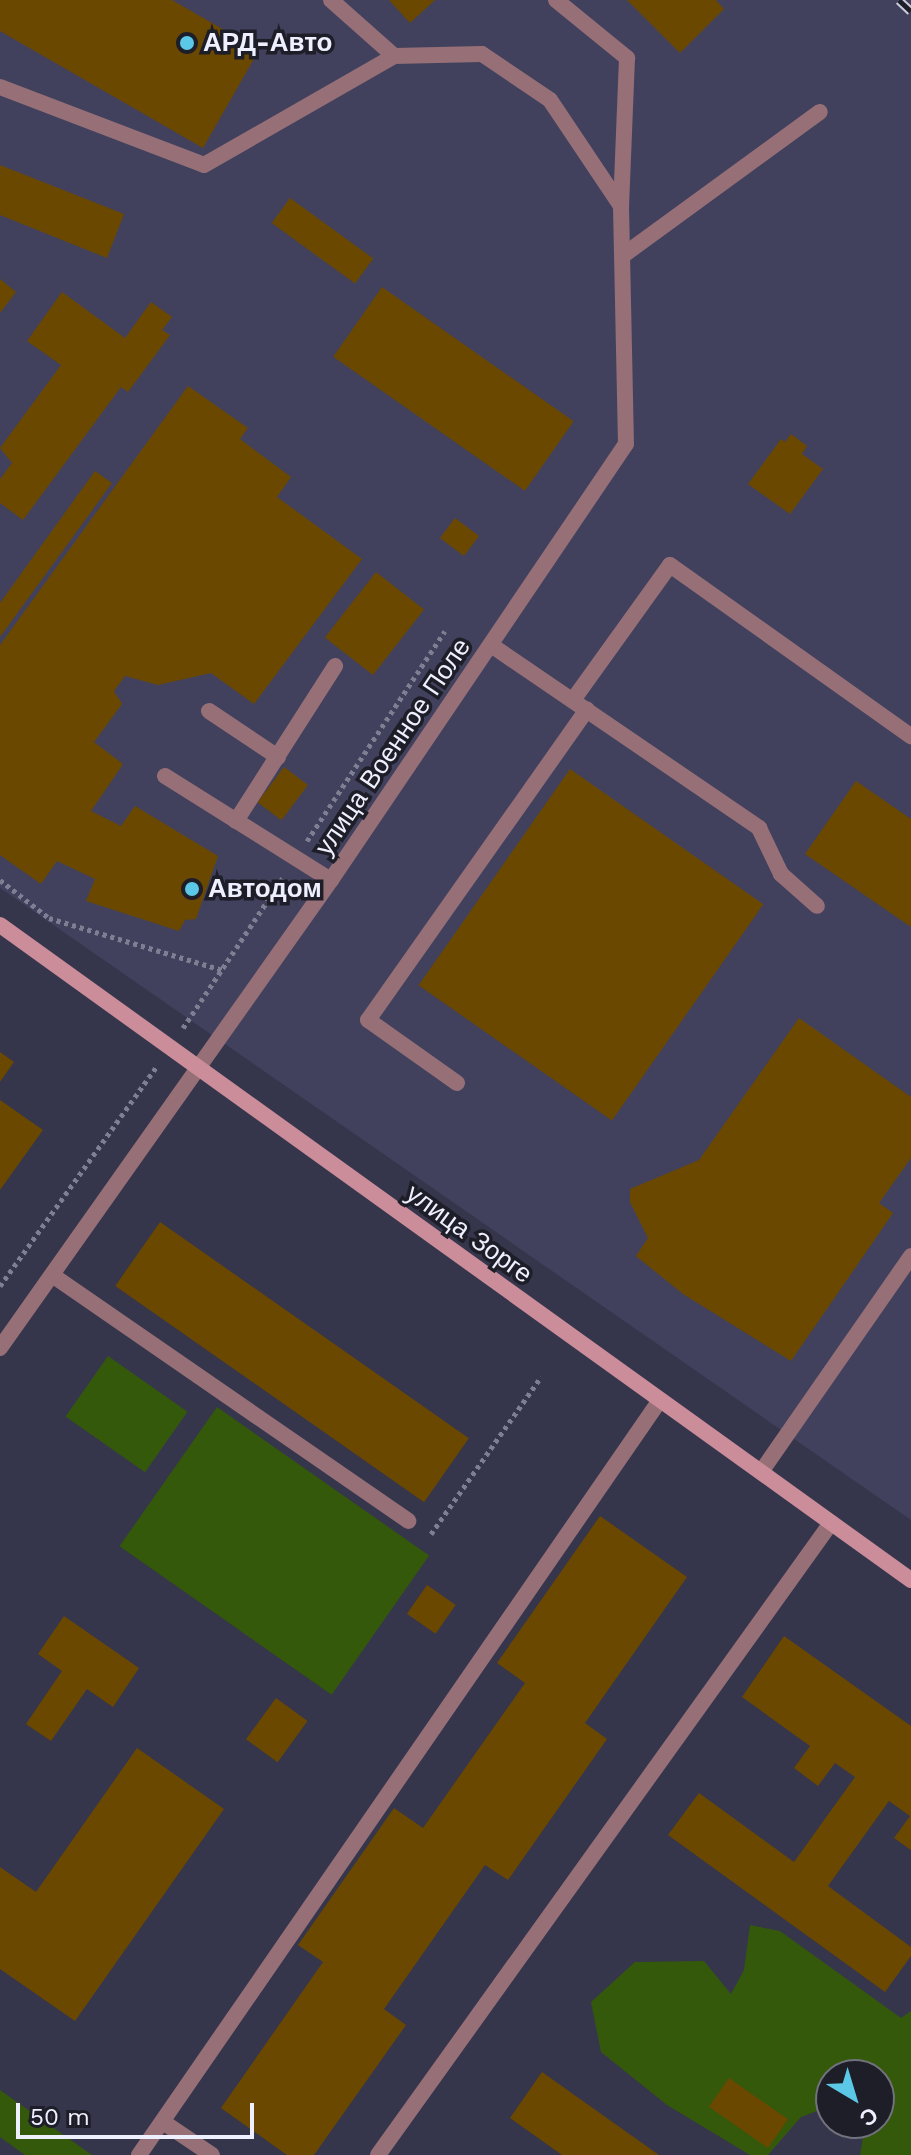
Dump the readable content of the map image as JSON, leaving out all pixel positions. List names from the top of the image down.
{
  "streets": {
    "street": ["улица Военное Поле", "улица Зорге"]
  },
  "crossings": [
    ["улица Военное Поле", "улица Зорге"]
  ],
  "places": ["АРД-Авто", "Автодом"],
  "scale_bar": "50 m",
  "north": "bottom right"
}
